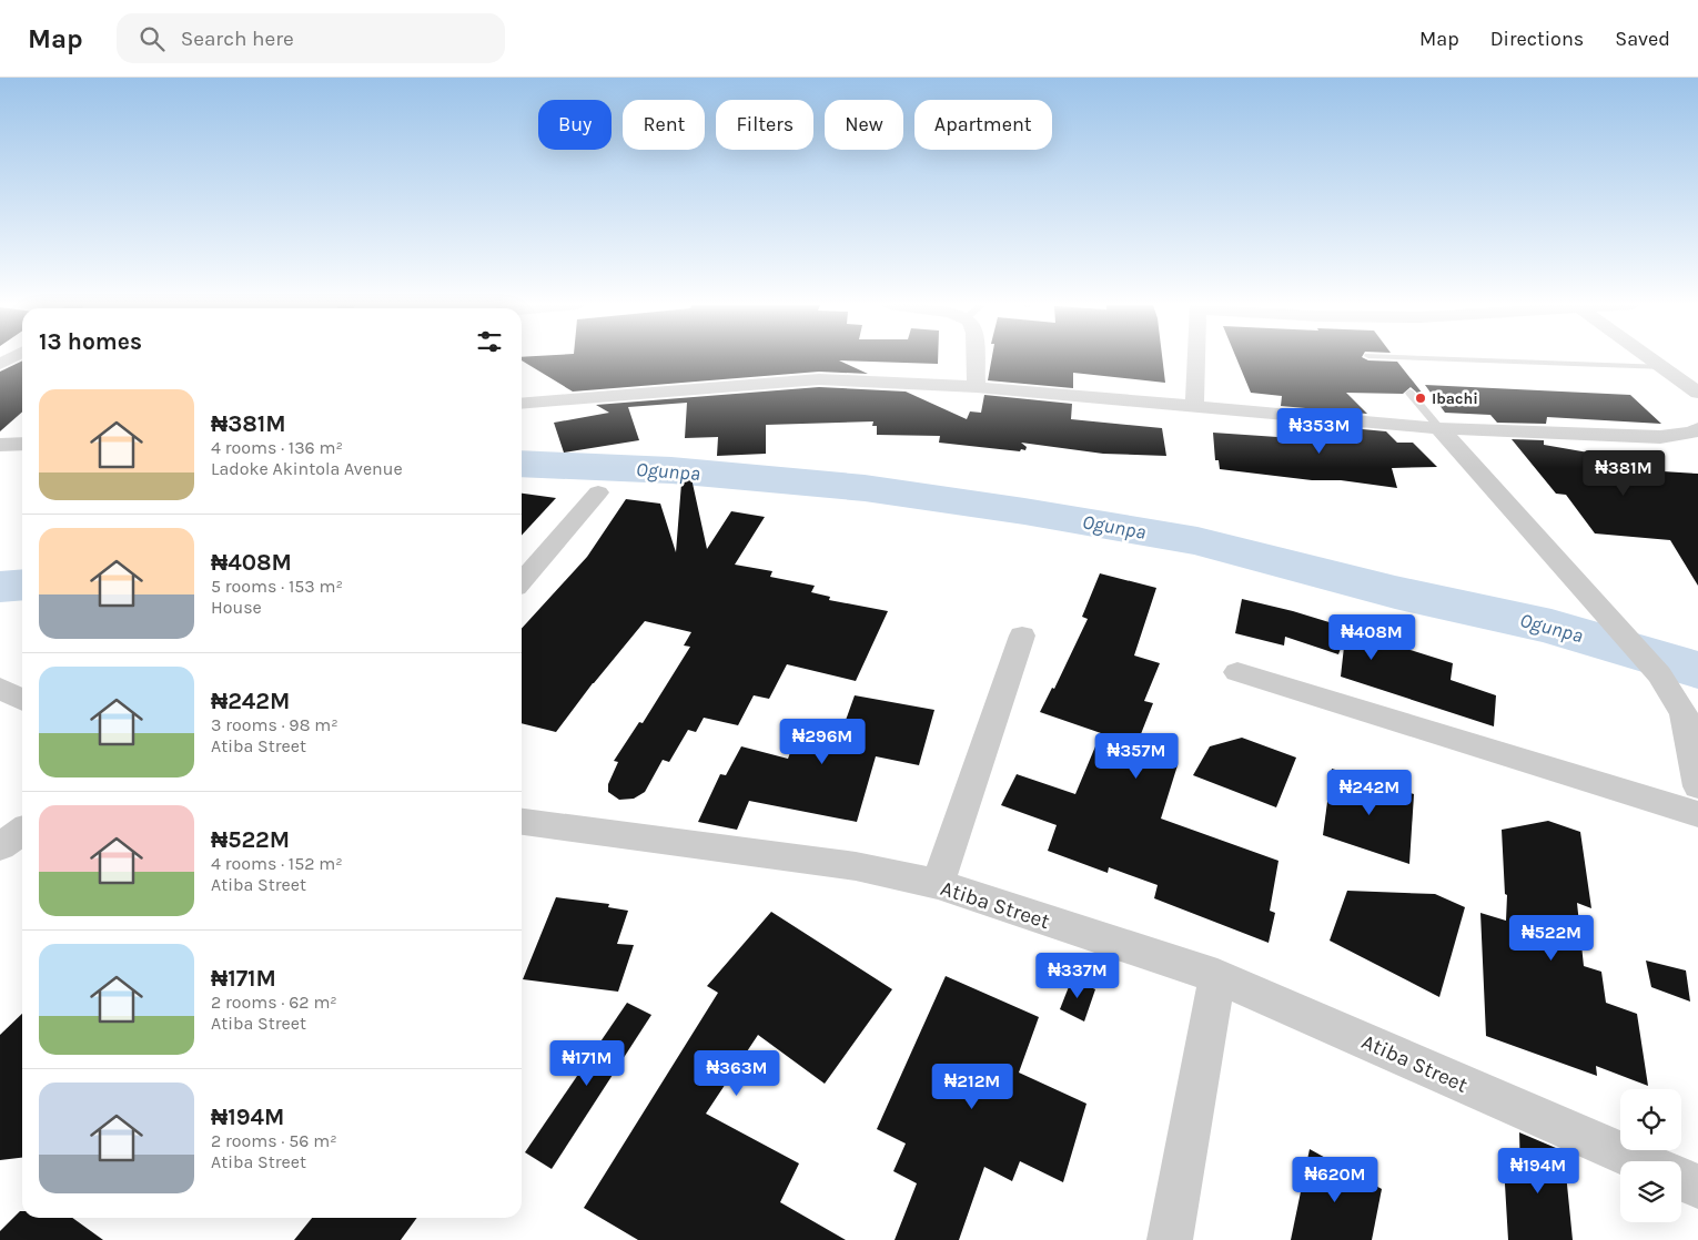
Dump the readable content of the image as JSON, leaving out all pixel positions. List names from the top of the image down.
{
  "streets": {
    "street": ["Atiba Street"]
  },
  "water": ["Ogunpa"],
  "places": ["Ibachi"],
  "page": {
    "header": "Map",
    "search": "Search here",
    "nav": ["Map", "Directions", "Saved"],
    "chip": [
      "Buy",
      "Rent",
      "Filters",
      "New",
      "Apartment"
    ],
    "heading": "13 homes",
    "list": [
      {
        "name": "₦381M",
        "note": "4 rooms · 136 m² · Ladoke Akintola Avenue"
      },
      {
        "name": "₦408M",
        "note": "5 rooms · 153 m² · House"
      },
      {
        "name": "₦242M",
        "note": "3 rooms · 98 m² · Atiba Street"
      },
      {
        "name": "₦522M",
        "note": "4 rooms · 152 m² · Atiba Street"
      },
      {
        "name": "₦171M",
        "note": "2 rooms · 62 m² · Atiba Street"
      },
      {
        "name": "₦194M",
        "note": "2 rooms · 56 m² · Atiba Street"
      }
    ],
    "price": [
      "₦353M",
      "₦381M",
      "₦408M",
      "₦296M",
      "₦357M",
      "₦242M",
      "₦522M",
      "₦337M",
      "₦171M",
      "₦363M",
      "₦212M",
      "₦194M",
      "₦620M"
    ]
  }
}
